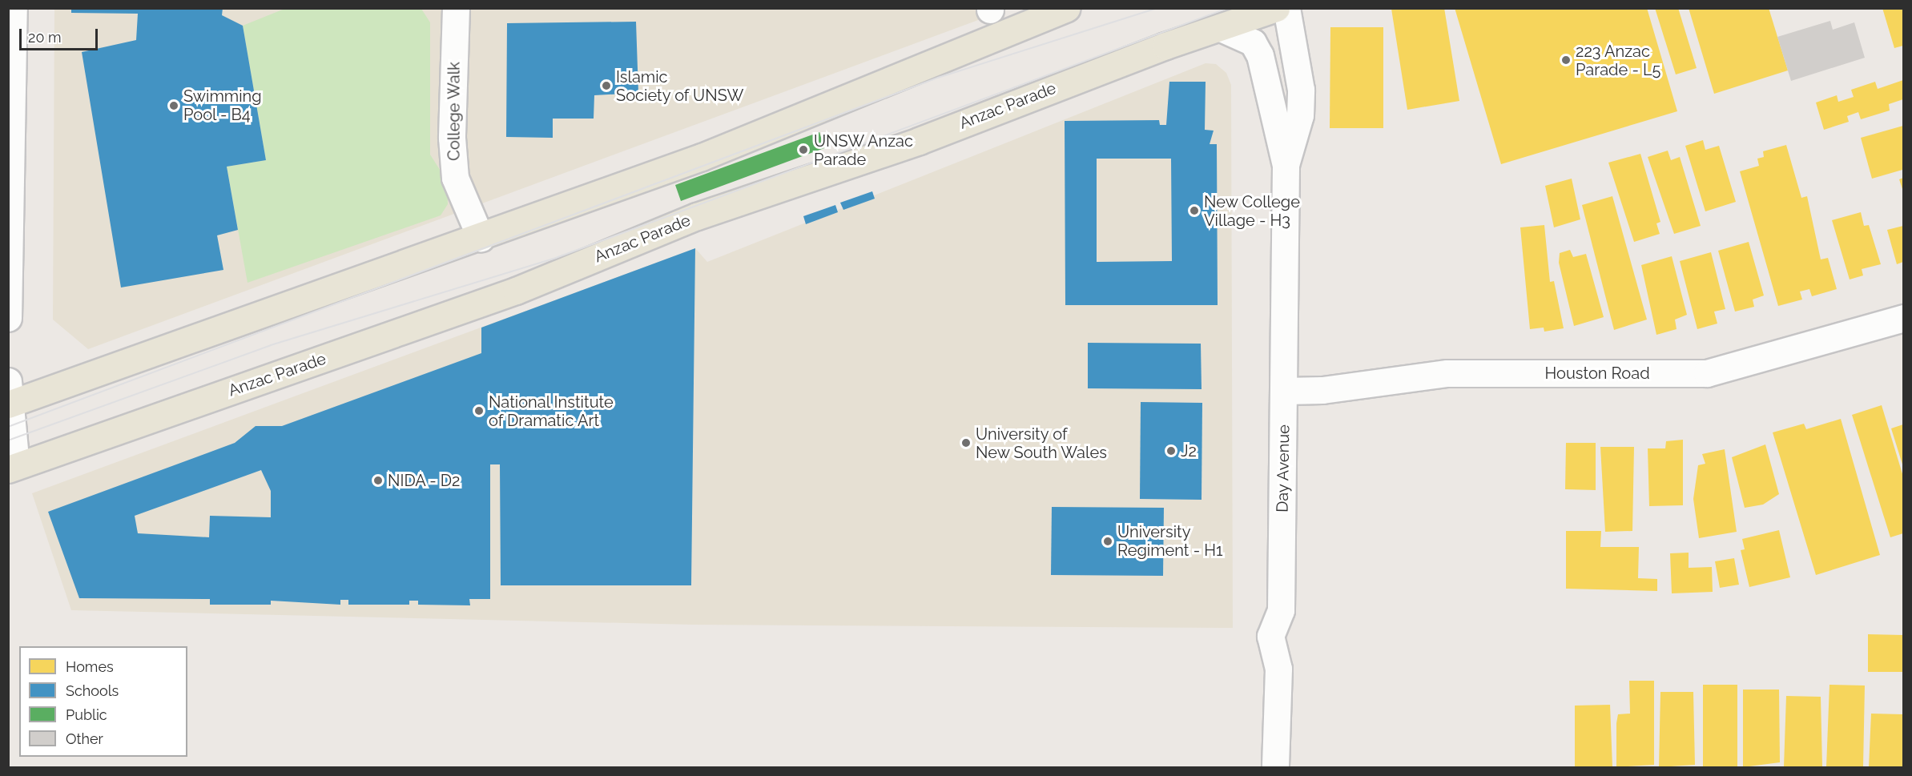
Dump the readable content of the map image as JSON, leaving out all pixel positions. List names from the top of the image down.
{
  "streets": {
    "main road": ["Anzac Parade"],
    "street": ["College Walk", "Houston Road", "Day Avenue"]
  },
  "crossings": [
    ["Anzac Parade", "Day Avenue"],
    ["Houston Road", "Day Avenue"]
  ],
  "places": [
    "223 Anzac Parade - L5",
    "Islamic Society of UNSW",
    "Swimming Pool - B4",
    "UNSW Anzac Parade",
    "New College Village - H3",
    "National Institute of Dramatic Art",
    "University of New South Wales",
    "J2",
    "NIDA - D2",
    "University Regiment - H1"
  ],
  "legend": [
    "Homes",
    "Schools",
    "Public",
    "Other"
  ],
  "scale_bar": "20 m"
}
